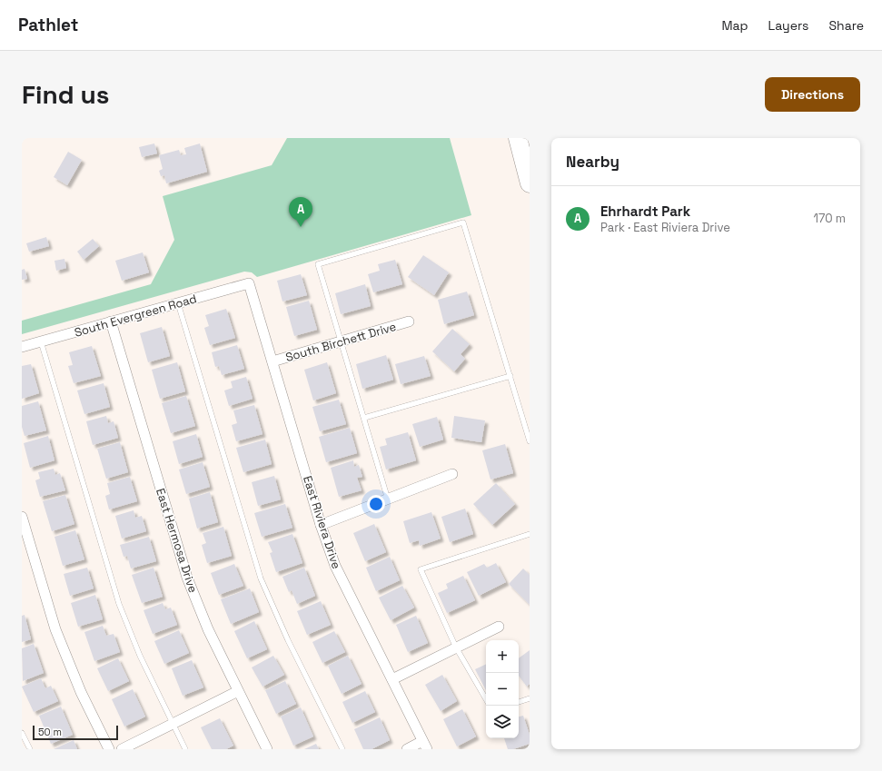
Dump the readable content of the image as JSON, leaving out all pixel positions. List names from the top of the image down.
{
  "streets": {
    "street": [
      "South Evergreen Road",
      "South Birchett Drive",
      "East Riviera Drive",
      "East Hermosa Drive"
    ]
  },
  "crossings": [
    ["South Evergreen Road", "East Riviera Drive"],
    ["South Evergreen Road", "East Hermosa Drive"],
    ["South Birchett Drive", "East Riviera Drive"]
  ],
  "scale_bar": "50 m",
  "page": {
    "header": "Pathlet",
    "nav": ["Map", "Layers", "Share"],
    "buttons": "Directions",
    "title": "Find us",
    "heading": "Nearby",
    "list": [
      {
        "mark": "A",
        "name": "Ehrhardt Park",
        "note": "Park · East Riviera Drive",
        "value": "170 m"
      }
    ],
    "pins": "A",
    "map_buttons": ["+", "−"],
    "scale": "50 m"
  }
}
